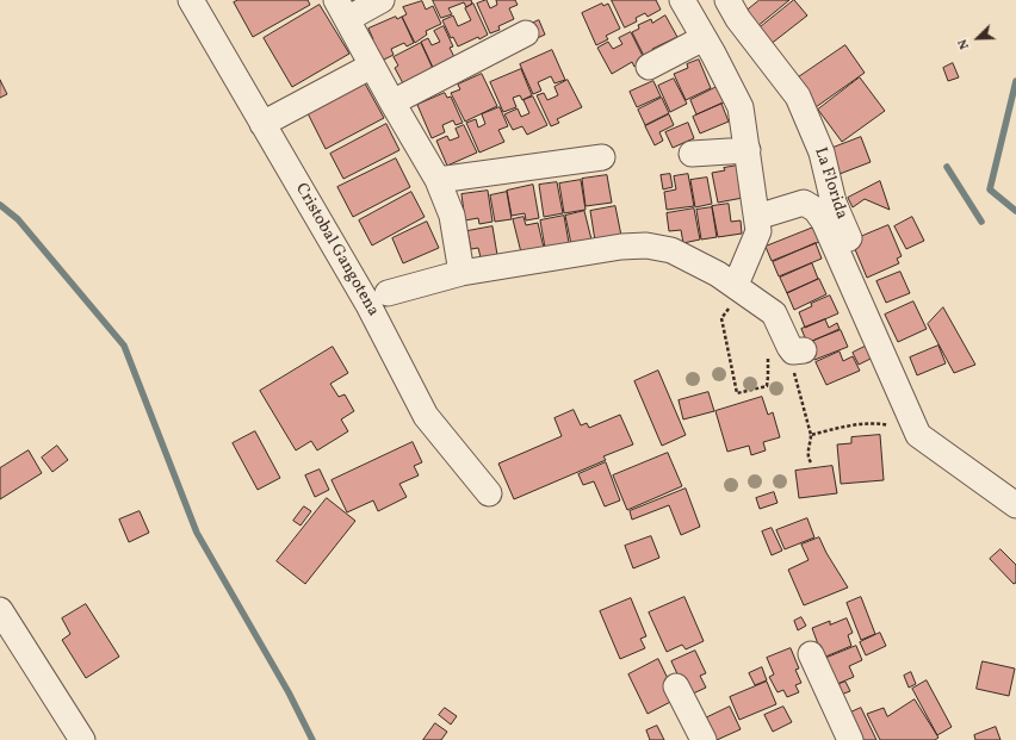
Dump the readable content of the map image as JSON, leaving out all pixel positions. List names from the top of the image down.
{
  "streets": {
    "street": ["La Florida", "Cristobal Gangotena"]
  },
  "north": "bottom left"
}
